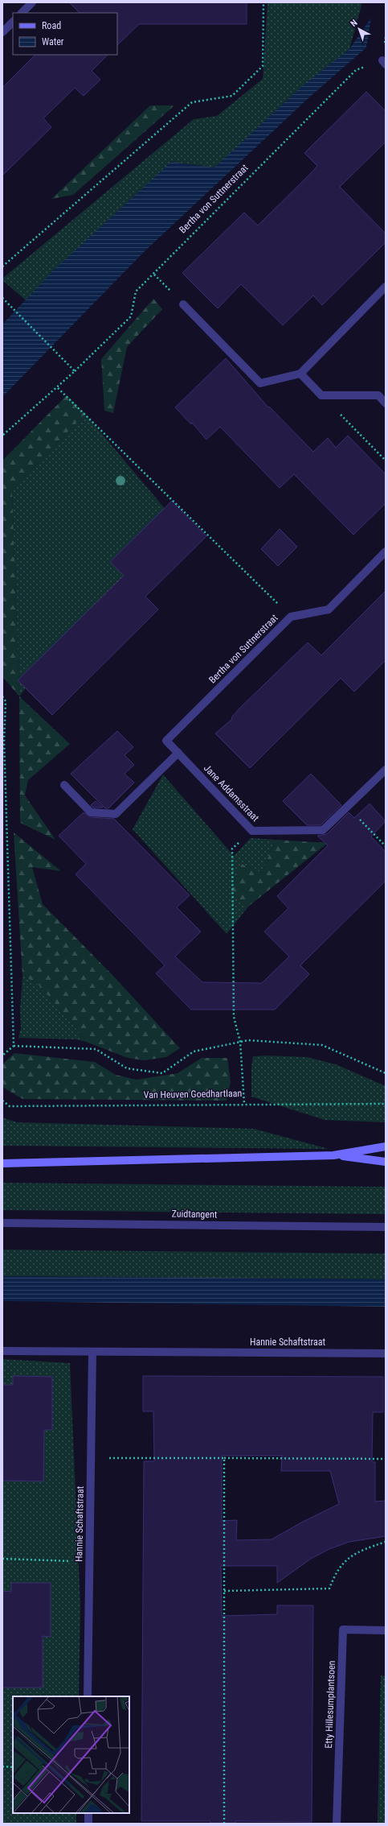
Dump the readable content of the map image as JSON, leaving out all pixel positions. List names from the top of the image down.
{
  "streets": {
    "street": [
      "Bertha von Suttnerstraat",
      "Jane Addamsstraat",
      "Zuidtangent",
      "Hannie Schaftstraat",
      "Etty Hillesumplantsoen"
    ],
    "path": ["Van Heuven Goedhartlaan"]
  },
  "crossings": [
    ["Bertha von Suttnerstraat", "Jane Addamsstraat"]
  ],
  "legend": ["Road", "Water"],
  "north": "top left"
}
